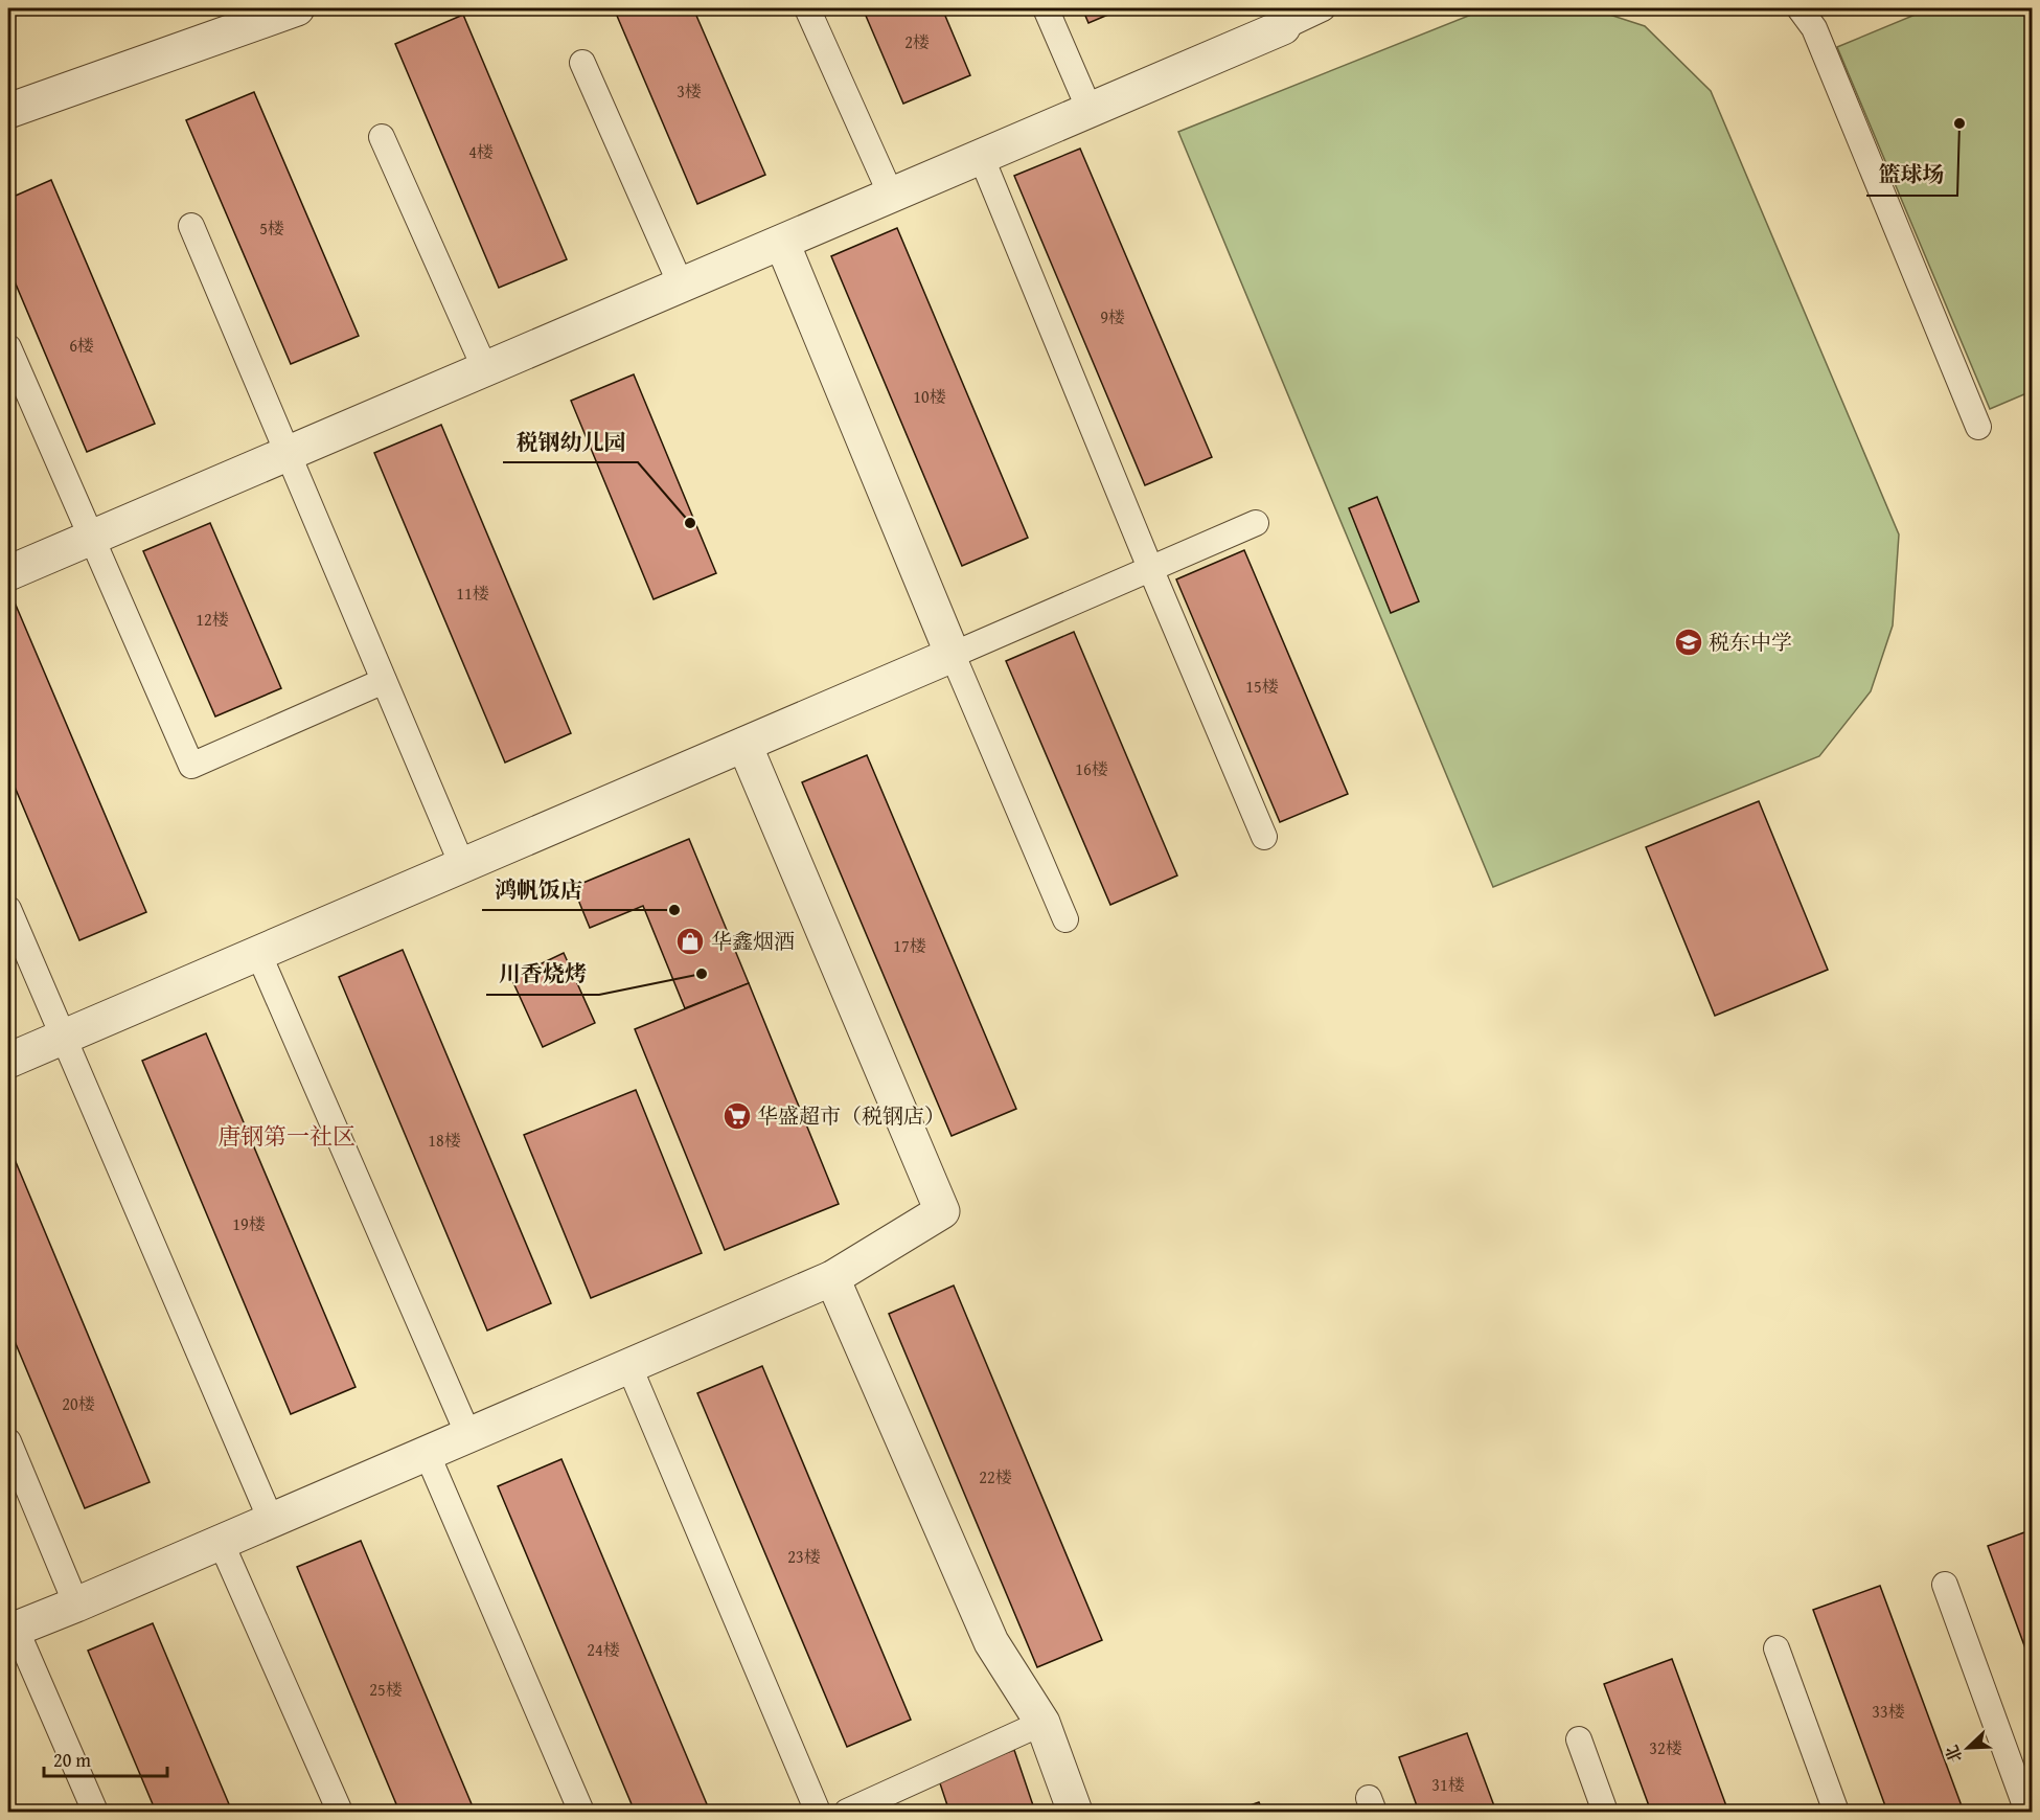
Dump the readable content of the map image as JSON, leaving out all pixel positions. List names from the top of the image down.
{
  "districts": ["唐钢第一社区"],
  "places": {
    "other": [
      "篮球场",
      "税钢幼儿园",
      "鸿帆饭店",
      "川香烧烤"
    ],
    "school or university": ["税东中学"],
    "shop": ["华鑫烟酒"],
    "supermarket": ["华盛超市（税钢店）"]
  },
  "house_numbers": [
    "2楼",
    "3楼",
    "4楼",
    "5楼",
    "9楼",
    "6楼",
    "10楼",
    "11楼",
    "12楼",
    "15楼",
    "16楼",
    "17楼",
    "18楼",
    "19楼",
    "20楼",
    "22楼",
    "23楼",
    "24楼",
    "25楼",
    "33楼",
    "32楼",
    "31楼"
  ],
  "scale_bar": "20 m",
  "north": "bottom left"
}
